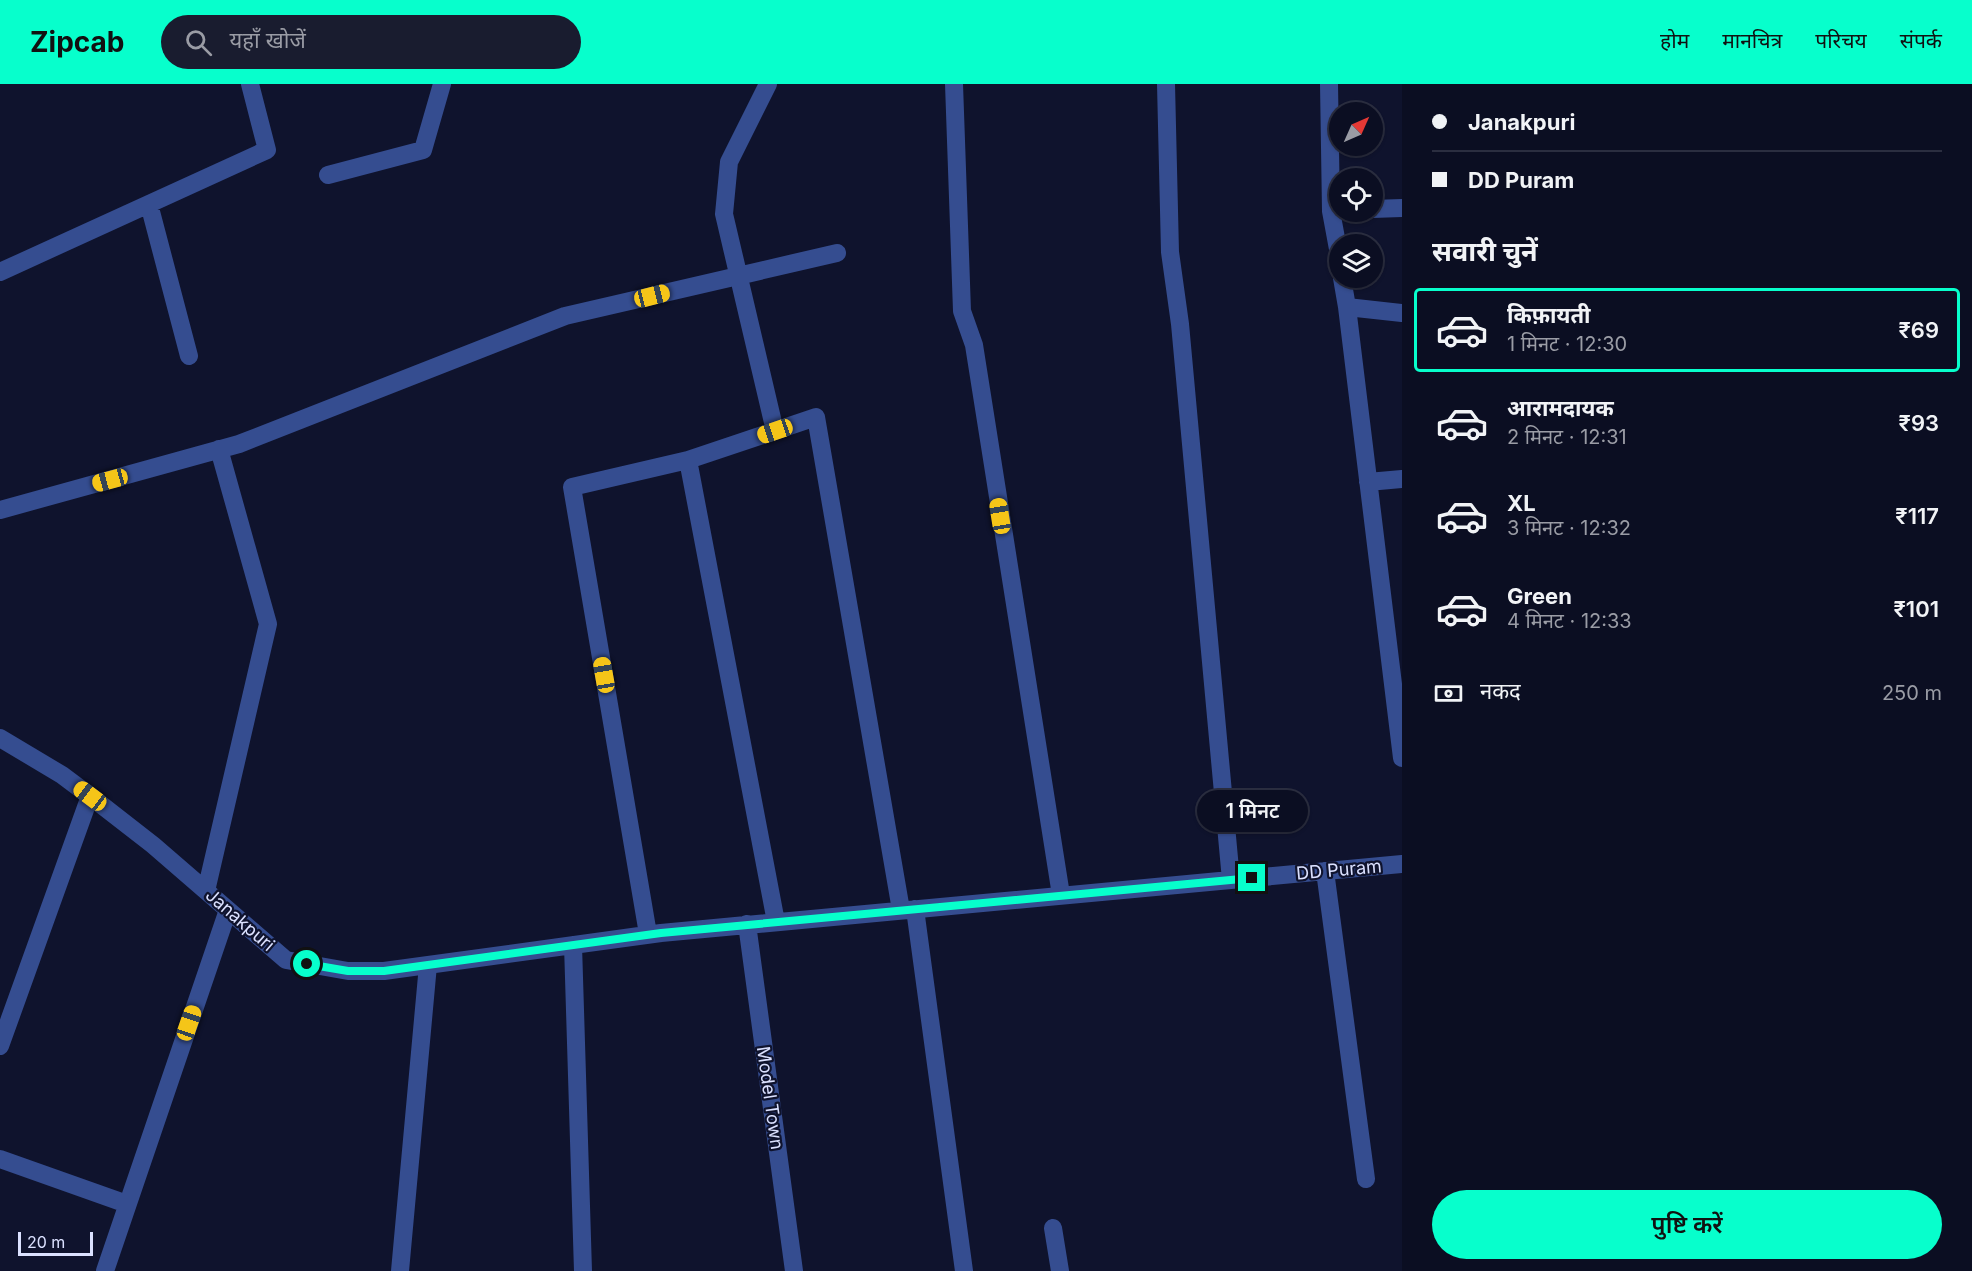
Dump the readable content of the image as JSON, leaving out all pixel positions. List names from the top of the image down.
{
  "streets": {
    "street": ["DD Puram", "Janakpuri", "Model Town"]
  },
  "crossings": [
    ["DD Puram", "Janakpuri"],
    ["Janakpuri", "Model Town"]
  ],
  "scale_bar": "20 m",
  "north": "top right",
  "page": {
    "header": "Zipcab",
    "search": "यहाँ खोजें",
    "nav": [
      "होम",
      "मानचित्र",
      "परिचय",
      "संपर्क"
    ],
    "banner": ["Janakpuri", "DD Puram"],
    "heading": "सवारी चुनें",
    "list": [
      {
        "name": "किफ़ायती",
        "note": "1 मिनट · 12:30",
        "value": "₹69"
      },
      {
        "name": "आरामदायक",
        "note": "2 मिनट · 12:31",
        "value": "₹93"
      },
      {
        "name": "XL",
        "note": "3 मिनट · 12:32",
        "value": "₹117"
      },
      {
        "name": "Green",
        "note": "4 मिनट · 12:33",
        "value": "₹101"
      }
    ],
    "pay": ["नकद", "250 m"],
    "bubble": "1 मिनट",
    "buttons": "पुष्टि करें",
    "scale": "20 m"
  }
}
